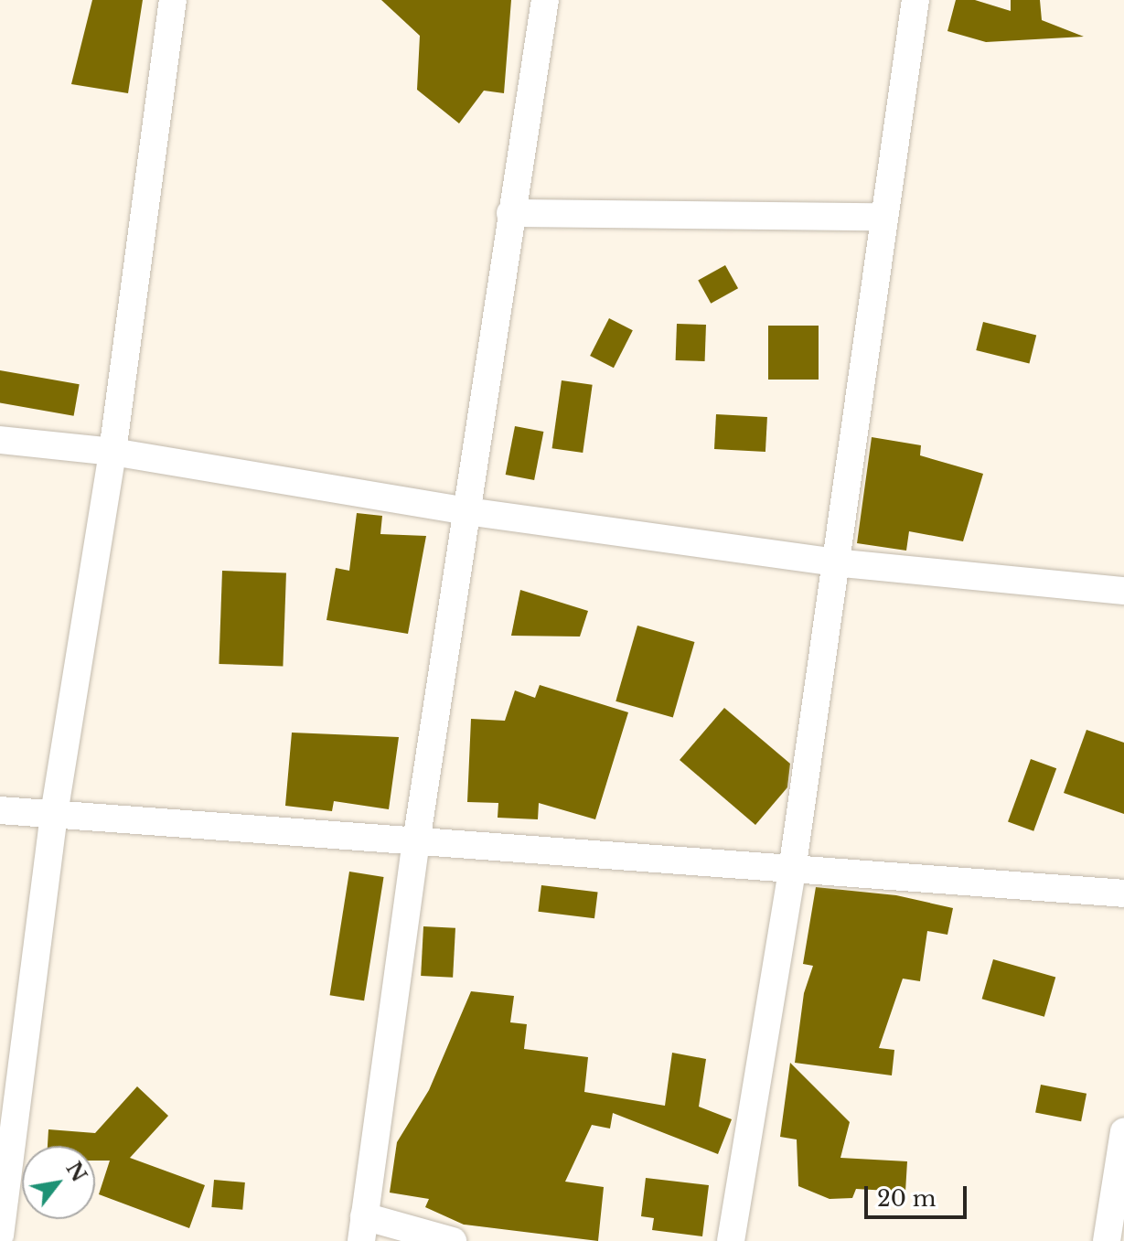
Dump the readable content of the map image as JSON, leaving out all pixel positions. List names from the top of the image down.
{
  "scale_bar": "20 m",
  "north": "top right"
}
